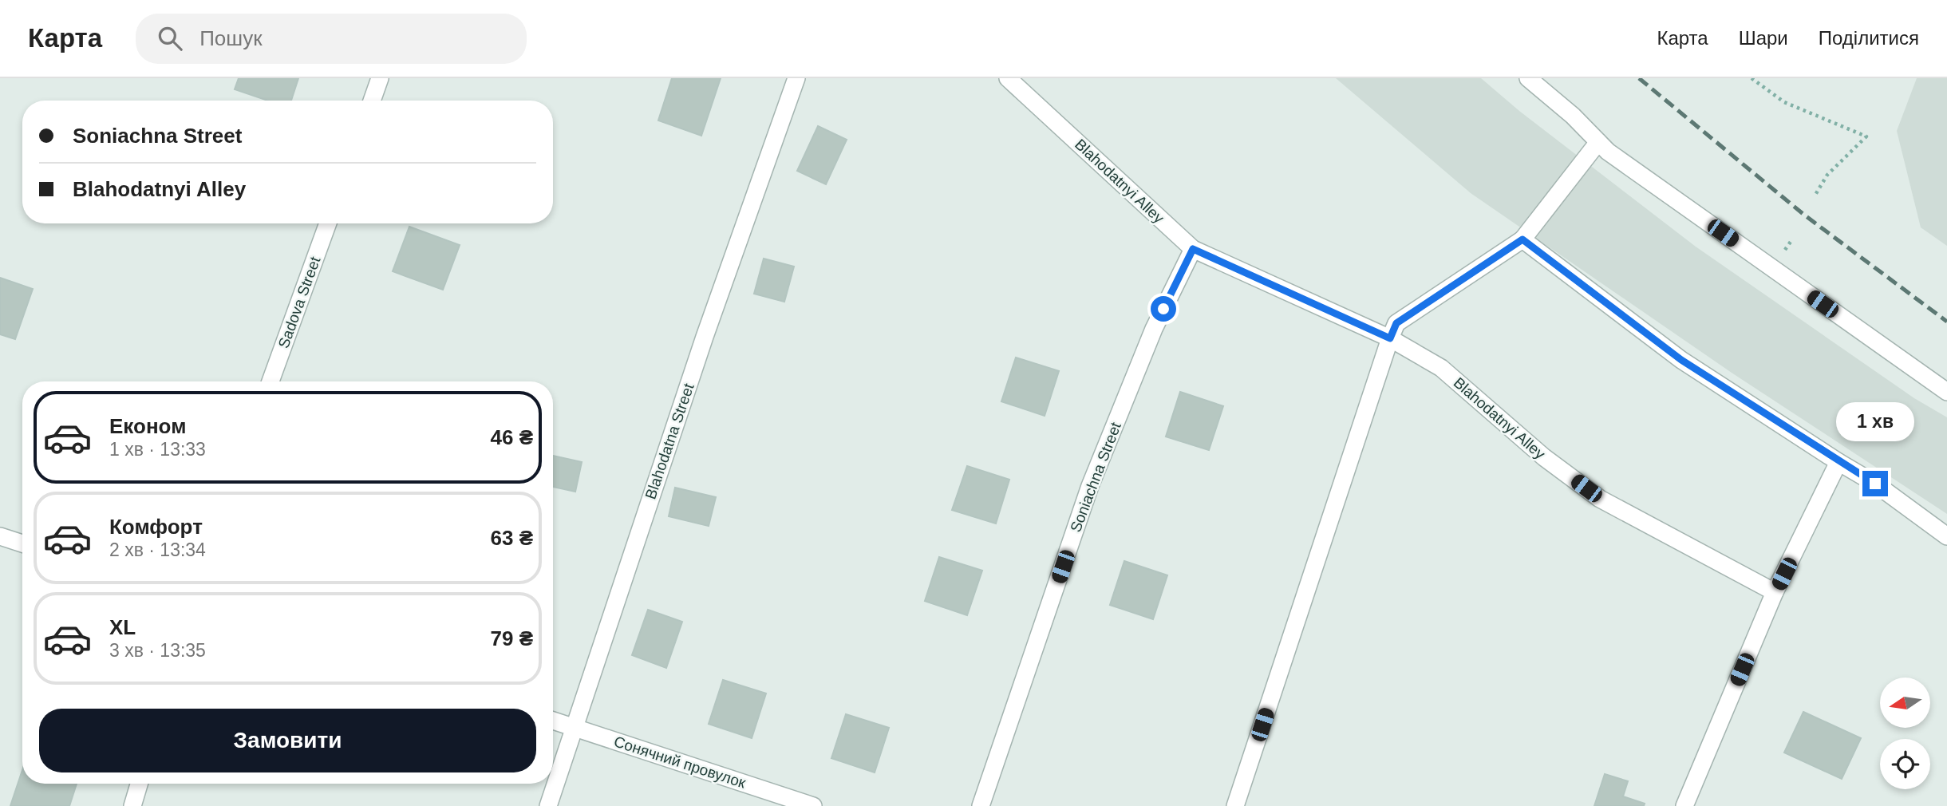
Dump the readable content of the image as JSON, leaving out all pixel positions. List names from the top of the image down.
{
  "streets": {
    "street": [
      "Blahodatnyi Alley",
      "Sadova Street",
      "Blahodatna Street",
      "Soniachna Street",
      "Сонячний провулок"
    ]
  },
  "crossings": [
    ["Blahodatnyi Alley", "Soniachna Street"],
    ["Blahodatna Street", "Сонячний провулок"]
  ],
  "north": "left",
  "page": {
    "header": "Карта",
    "search": "Пошук",
    "nav": ["Карта", "Шари", "Поділитися"],
    "banner": ["Soniachna Street", "Blahodatnyi Alley"],
    "list": [
      {
        "name": "Економ",
        "note": "1 хв · 13:33",
        "value": "46 ₴"
      },
      {
        "name": "Комфорт",
        "note": "2 хв · 13:34",
        "value": "63 ₴"
      },
      {
        "name": "XL",
        "note": "3 хв · 13:35",
        "value": "79 ₴"
      }
    ],
    "bubble": "1 хв",
    "buttons": "Замовити"
  }
}
